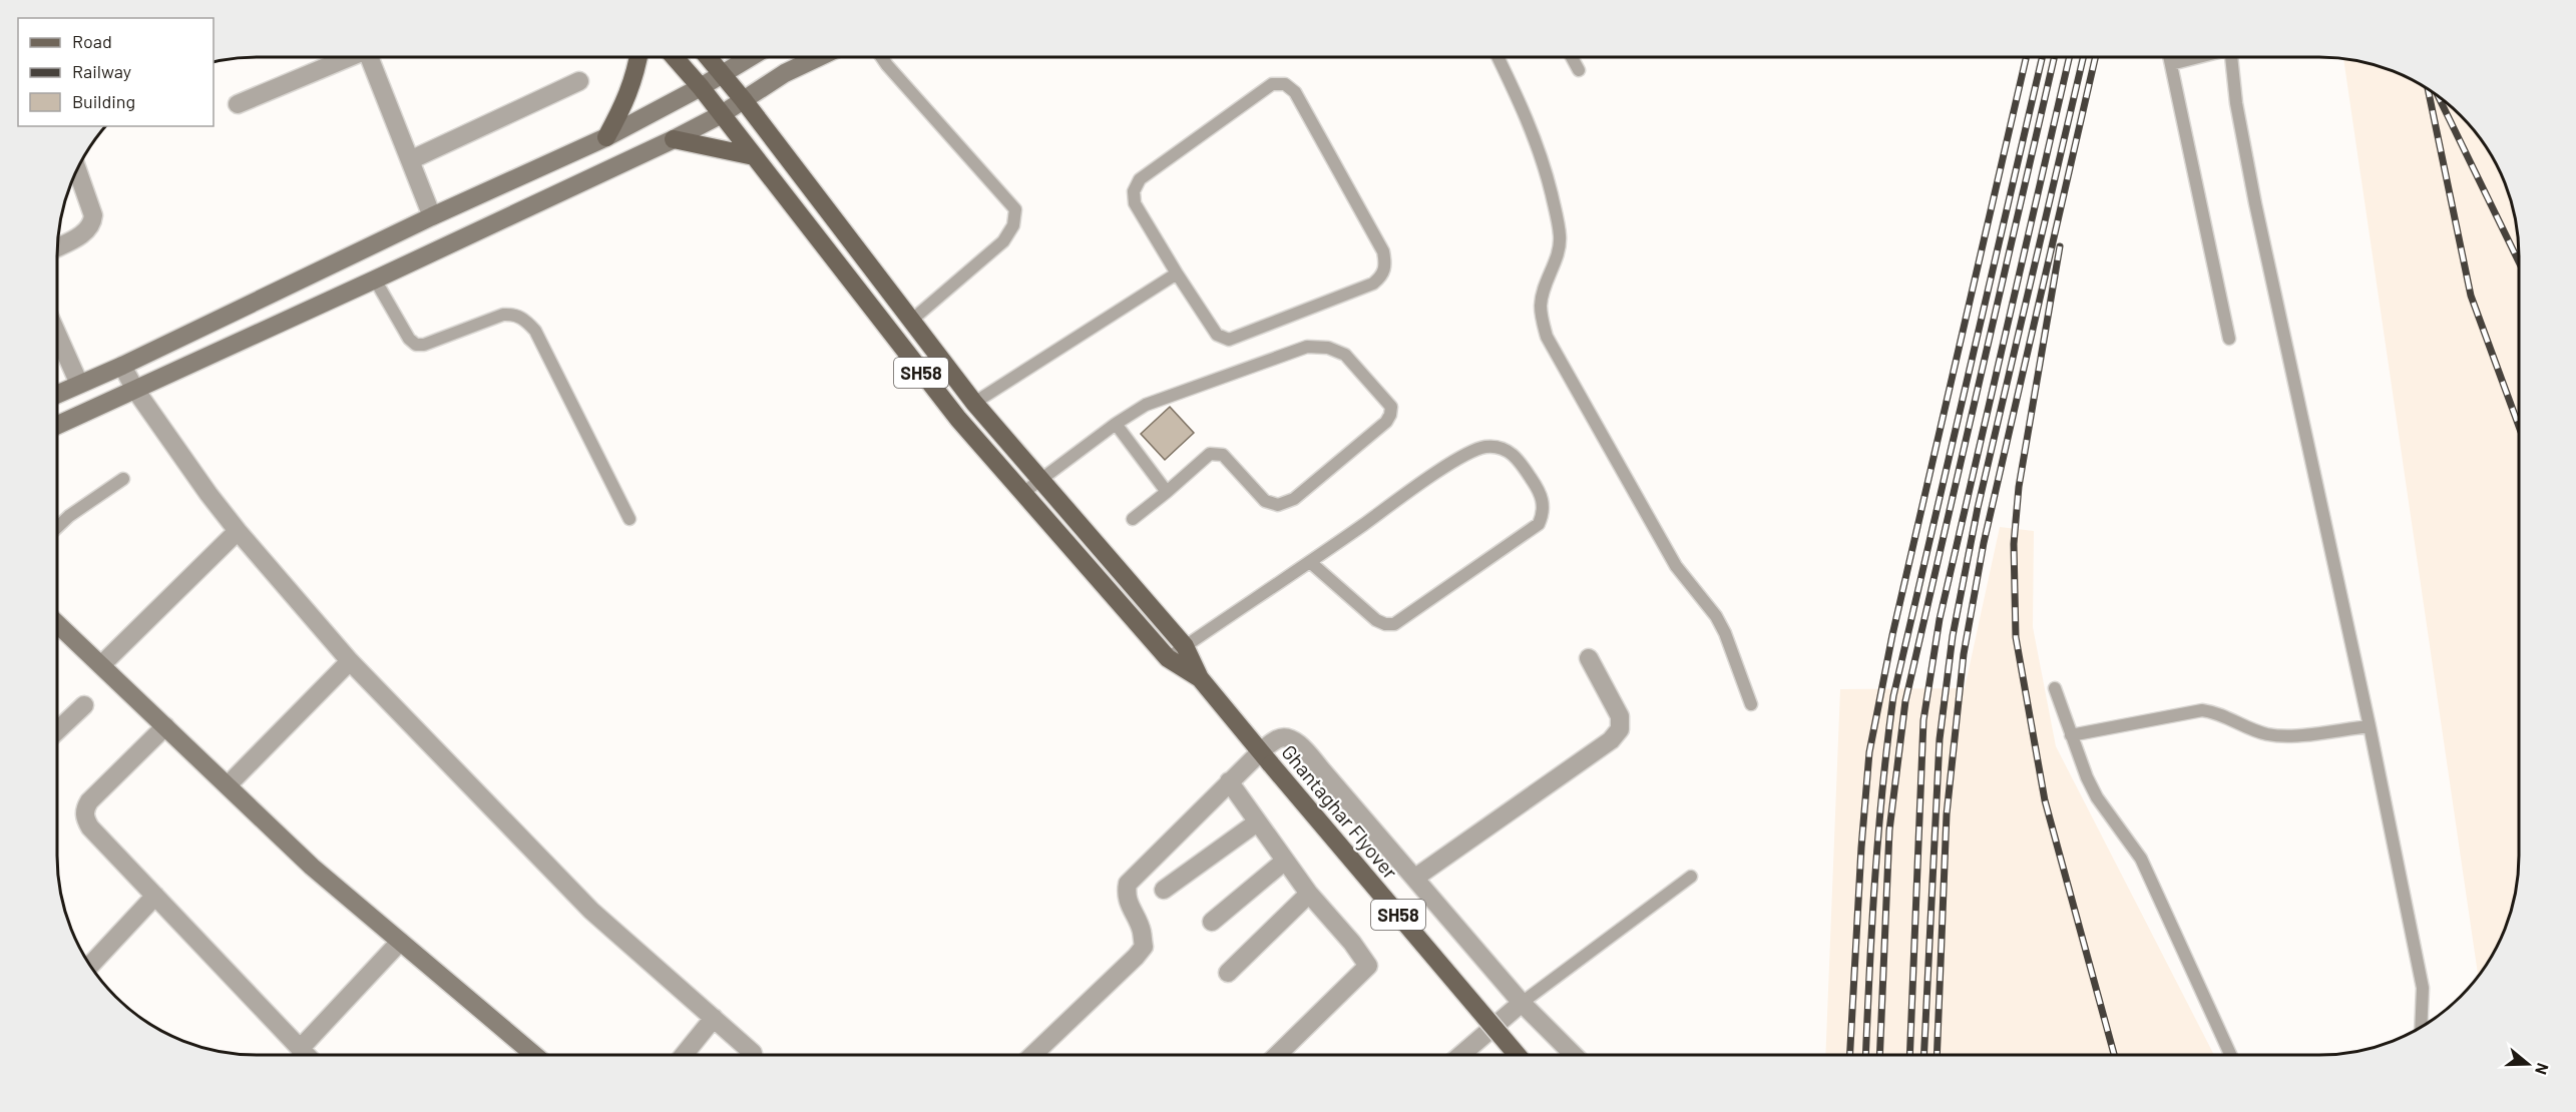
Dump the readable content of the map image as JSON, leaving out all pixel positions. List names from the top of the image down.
{
  "streets": {
    "main road": ["SH58", "Ghantaghar Flyover"]
  },
  "crossings": [
    ["SH58", "Ghantaghar Flyover"]
  ],
  "legend": ["Road", "Railway", "Building"],
  "north": "right"
}
